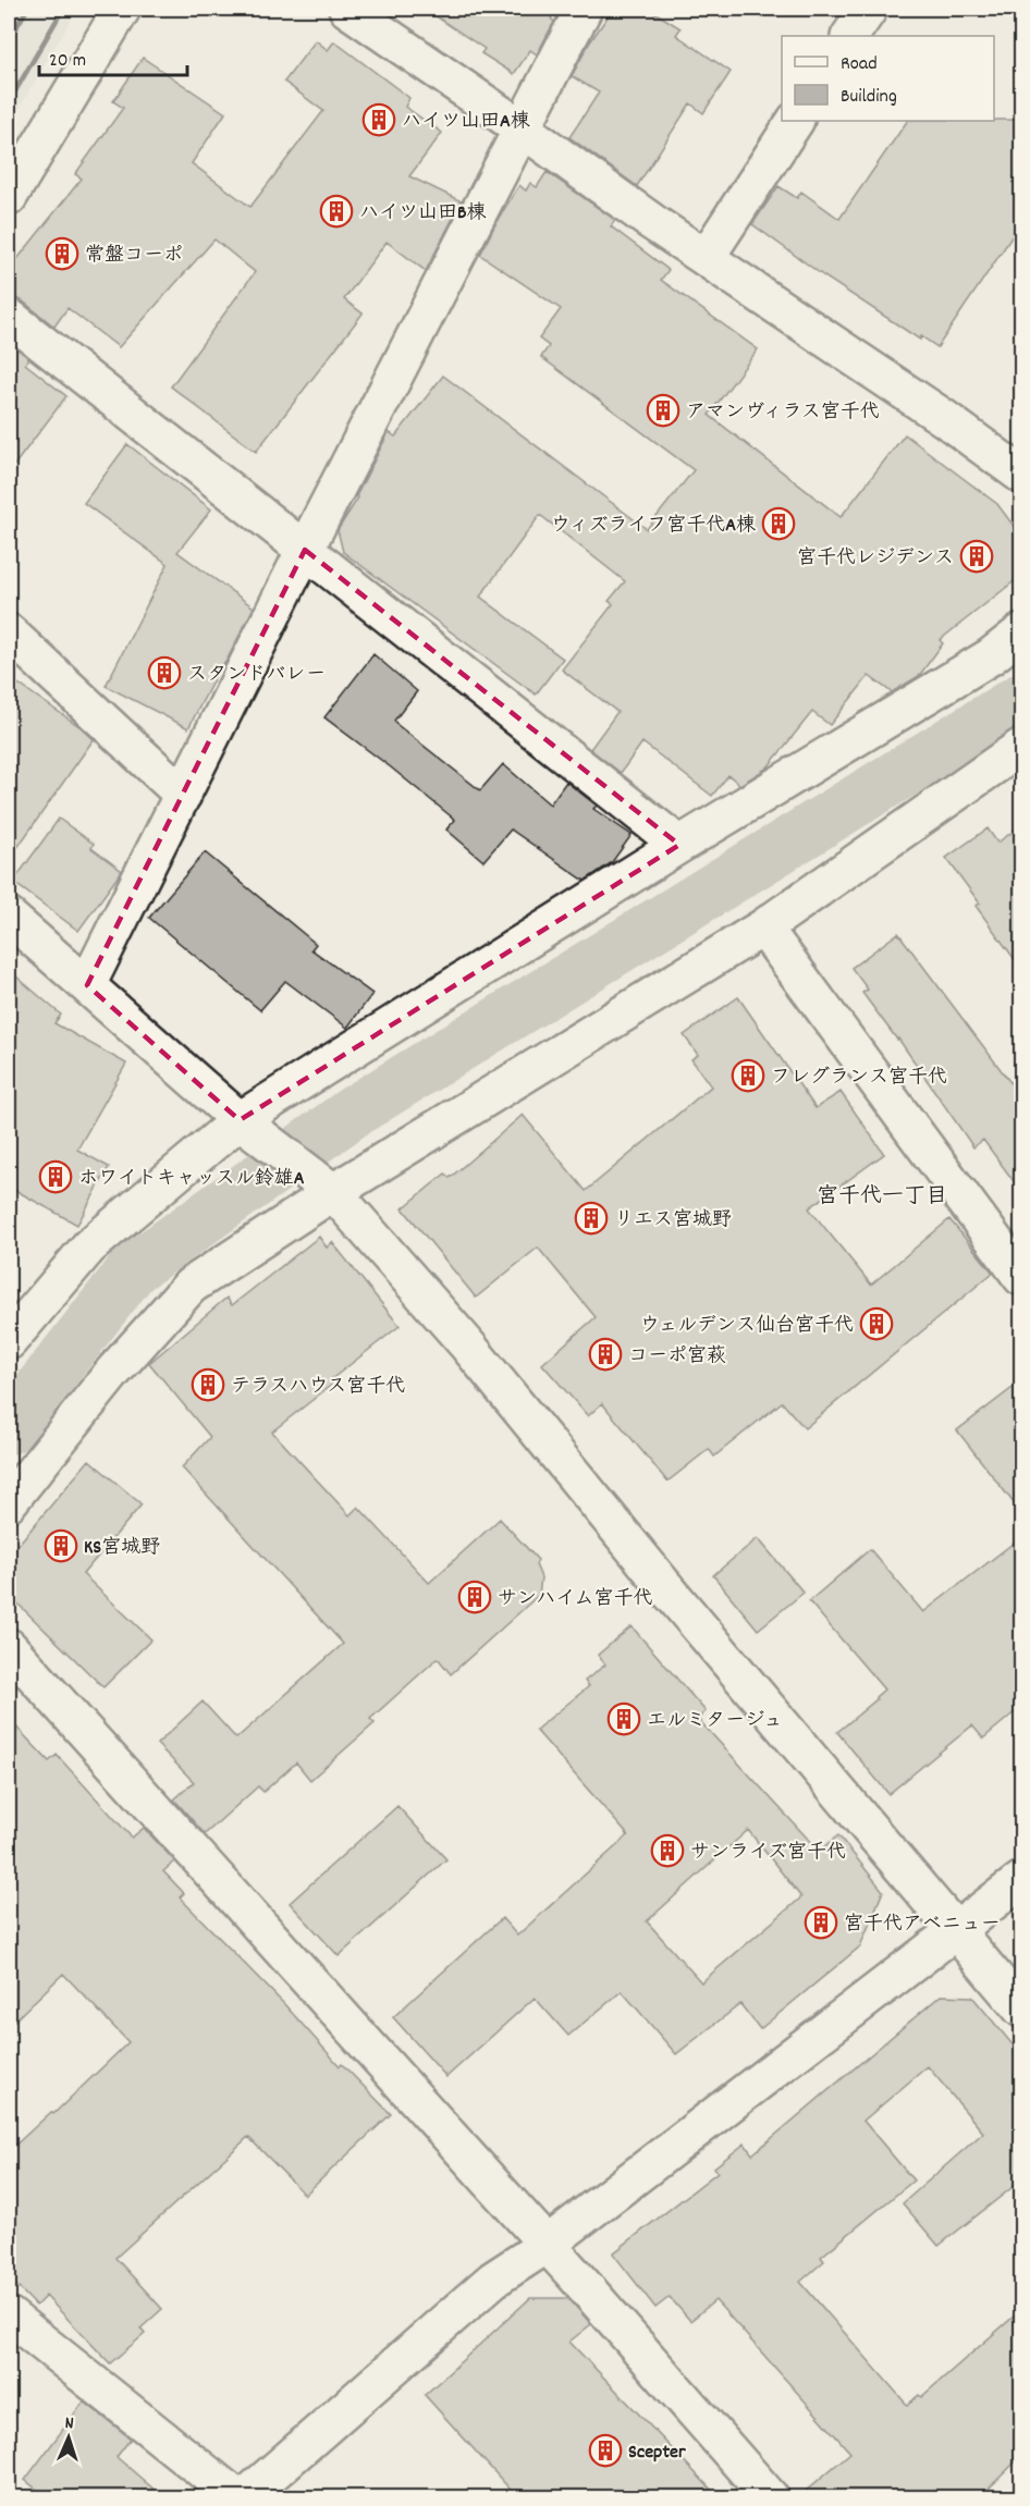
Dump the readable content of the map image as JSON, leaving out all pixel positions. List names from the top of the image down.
{
  "districts": ["宮千代一丁目"],
  "places": {
    "building": [
      "ハイツ山田A棟",
      "ハイツ山田B棟",
      "常盤コーポ",
      "アマンヴィラス宮千代",
      "ウィズライフ宮千代A棟",
      "宮千代レジデンス",
      "スタンドバレー",
      "フレグランス宮千代",
      "ホワイトキャッスル鈴雄A",
      "リエス宮城野",
      "ウェルデンス仙台宮千代",
      "コーポ宮萩",
      "テラスハウス宮千代",
      "KS宮城野",
      "サンハイム宮千代",
      "エルミタージュ",
      "サンライズ宮千代",
      "宮千代アベニュー",
      "Scepter"
    ]
  },
  "legend": ["Road", "Building"],
  "scale_bar": "20 m",
  "north": "top"
}
